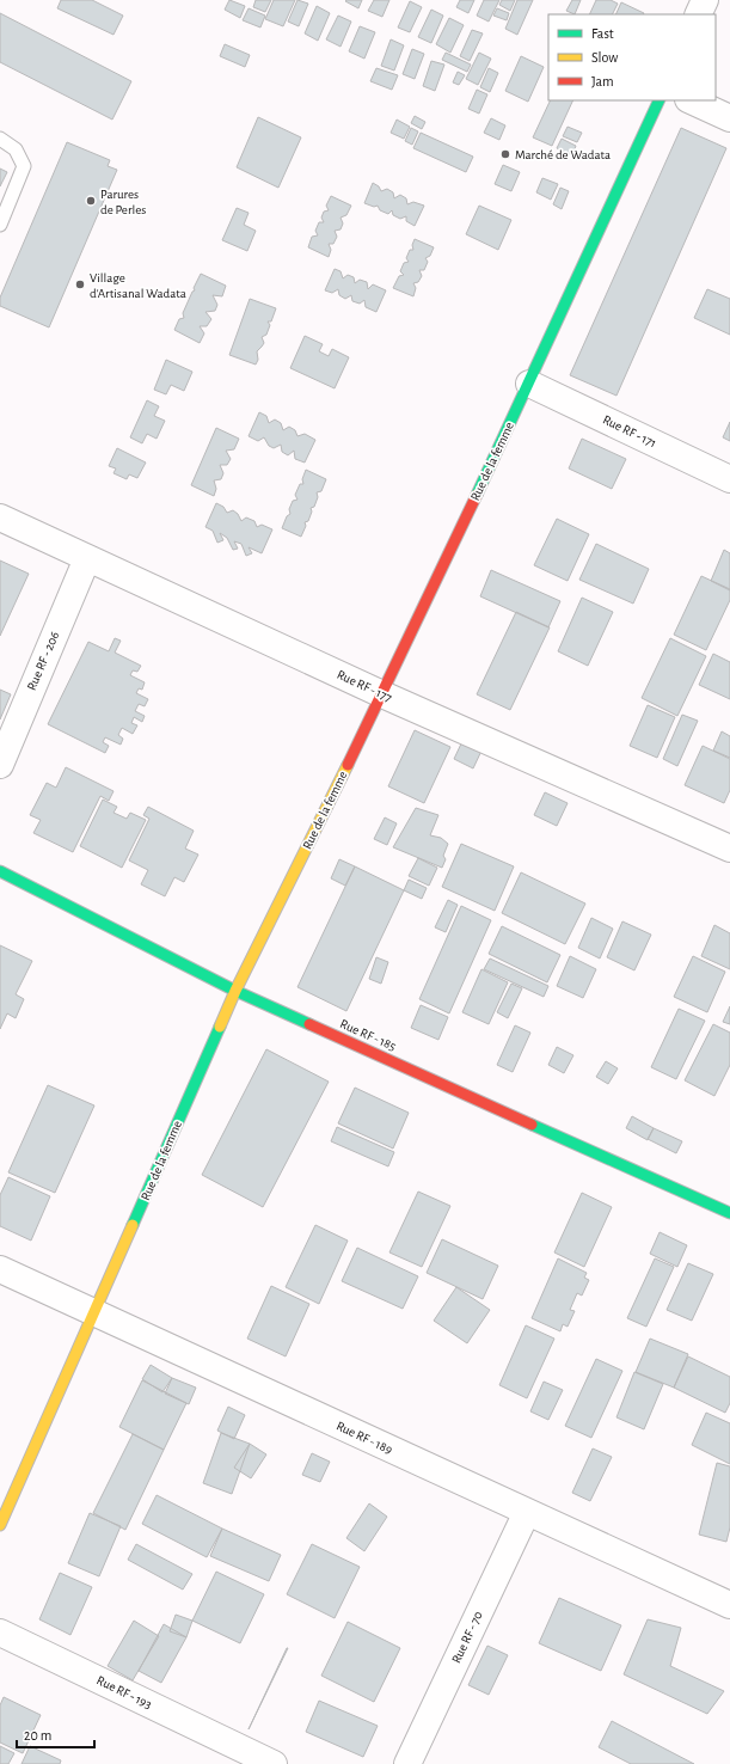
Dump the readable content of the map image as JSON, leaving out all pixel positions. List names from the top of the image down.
{
  "streets": {
    "street": [
      "Rue RF - 171",
      "Rue de la femme",
      "Rue RF - 206",
      "Rue RF - 177",
      "Rue RF - 185",
      "Rue RF - 189",
      "Rue RF - 70",
      "Rue RF - 193"
    ]
  },
  "crossings": [
    ["Rue RF - 171", "Rue de la femme"],
    ["Rue de la femme", "Rue RF - 177"],
    ["Rue de la femme", "Rue RF - 185"],
    ["Rue de la femme", "Rue RF - 189"],
    ["Rue RF - 206", "Rue RF - 177"],
    ["Rue RF - 189", "Rue RF - 70"]
  ],
  "places": ["Marché de Wadata", "Parures de Perles", "Village d'Artisanal Wadata"],
  "legend": ["Fast", "Slow", "Jam"],
  "scale_bar": "20 m"
}
